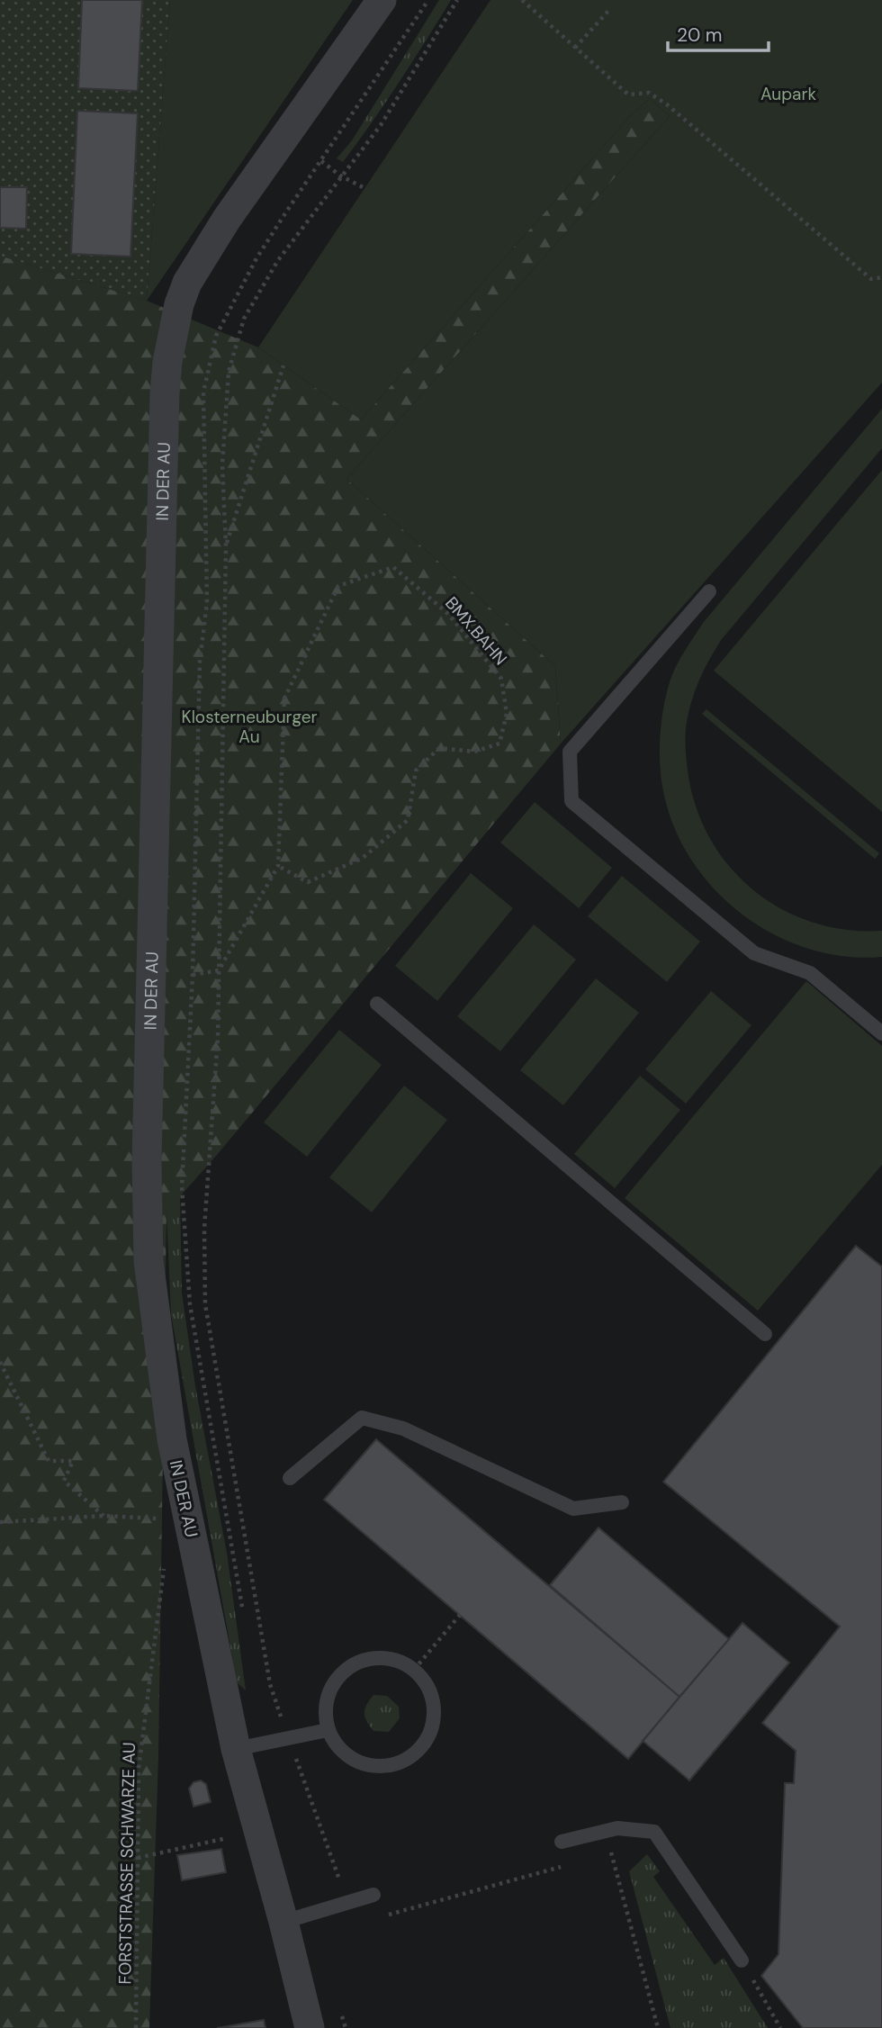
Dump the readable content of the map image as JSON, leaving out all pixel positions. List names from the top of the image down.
{
  "streets": {
    "street": ["IN DER AU"],
    "path": ["BMX.BAHN", "FORSTSTRASSE SCHWARZE AU"]
  },
  "parks": ["Aupark", "Klosterneuburger Au"],
  "scale_bar": "20 m"
}
